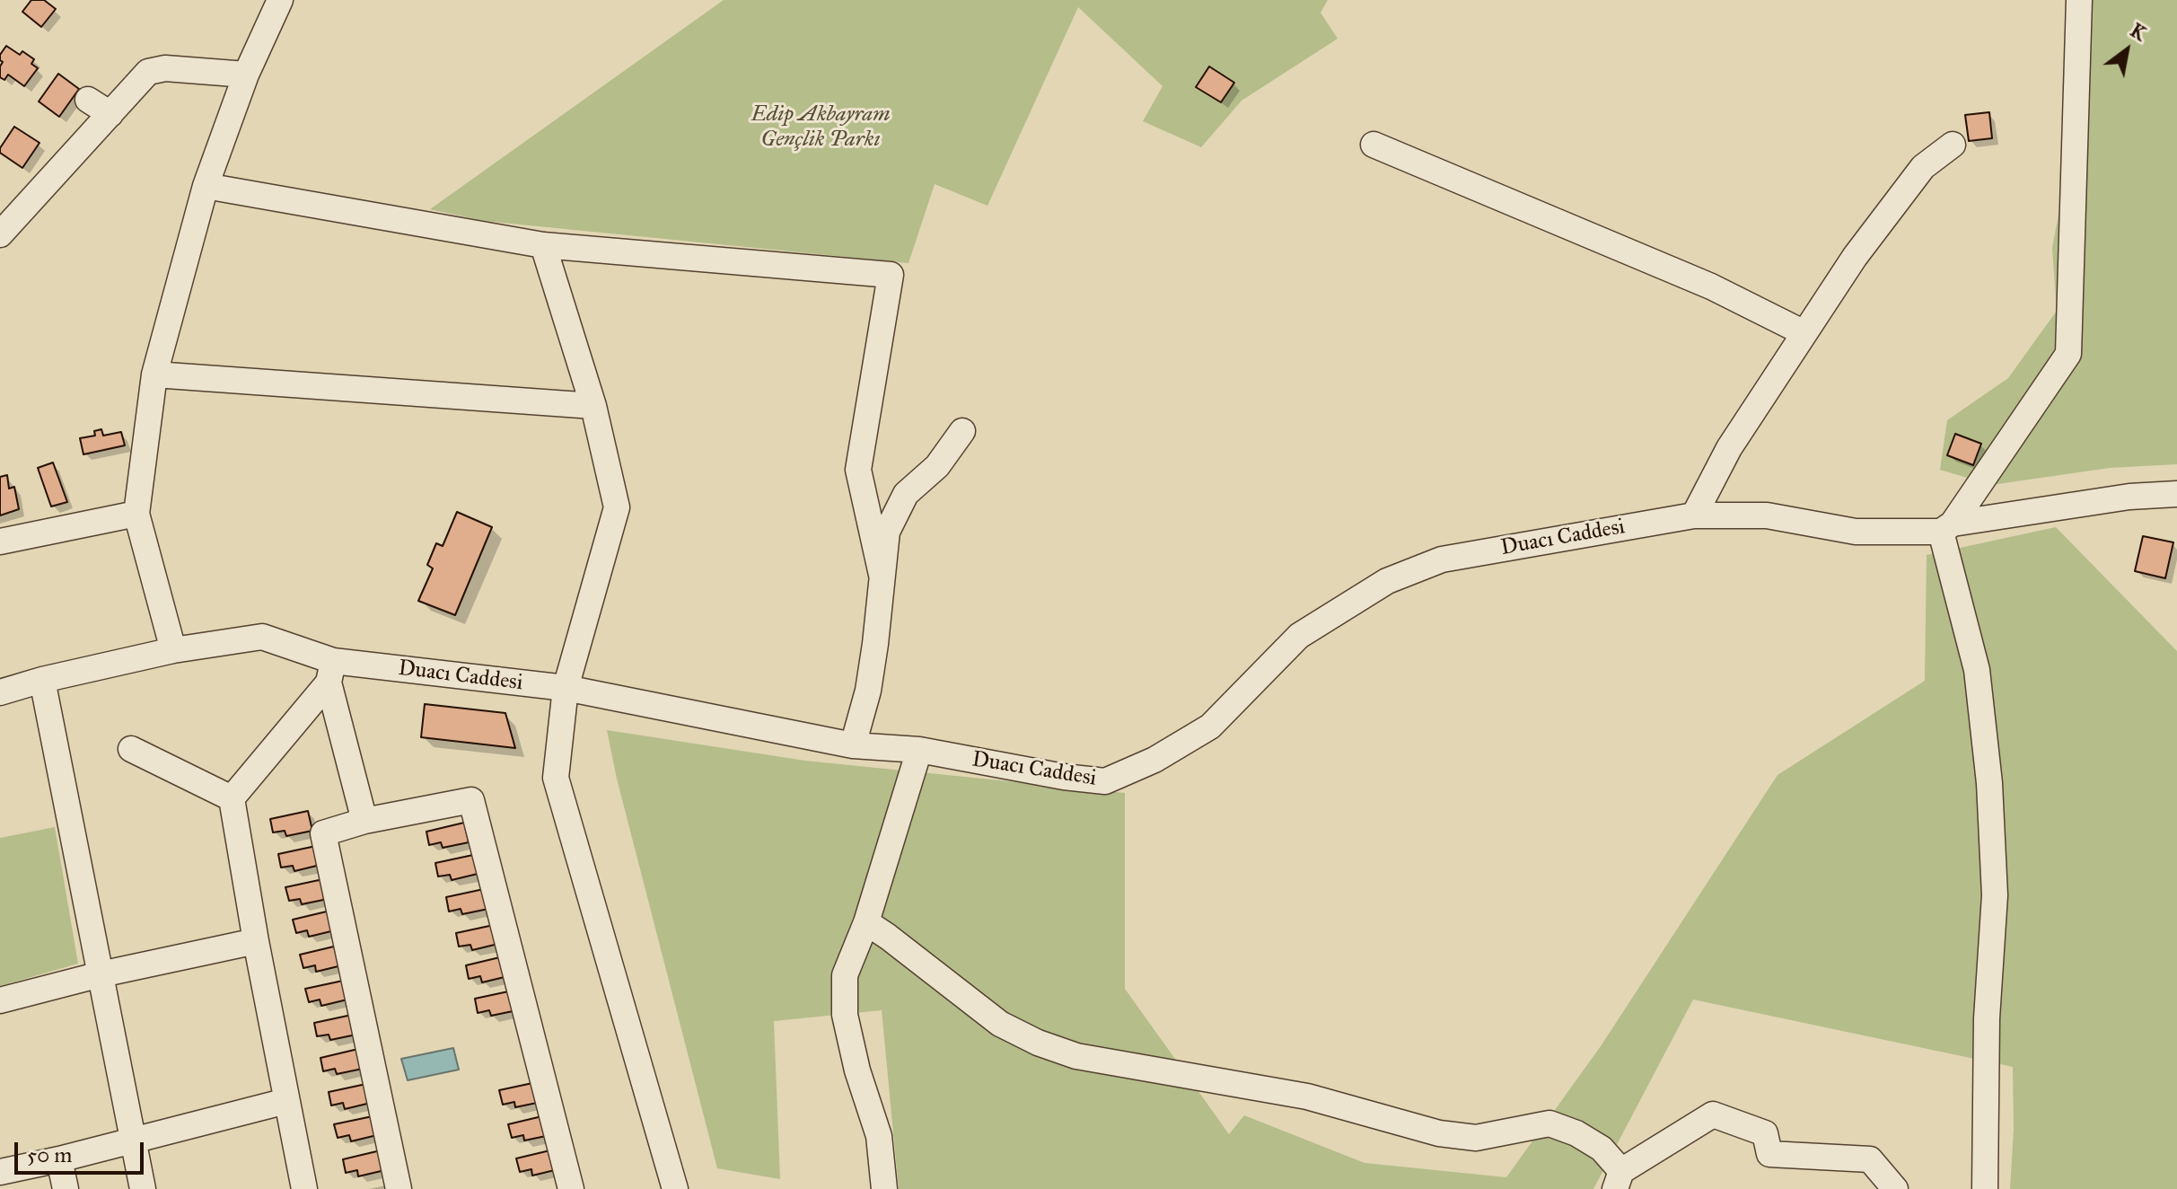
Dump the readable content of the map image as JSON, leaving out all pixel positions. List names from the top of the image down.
{
  "streets": {
    "street": ["Duacı Caddesi"]
  },
  "parks": ["Edip Akbayram Gençlik Parkı"],
  "scale_bar": "50 m",
  "north": "top right"
}
